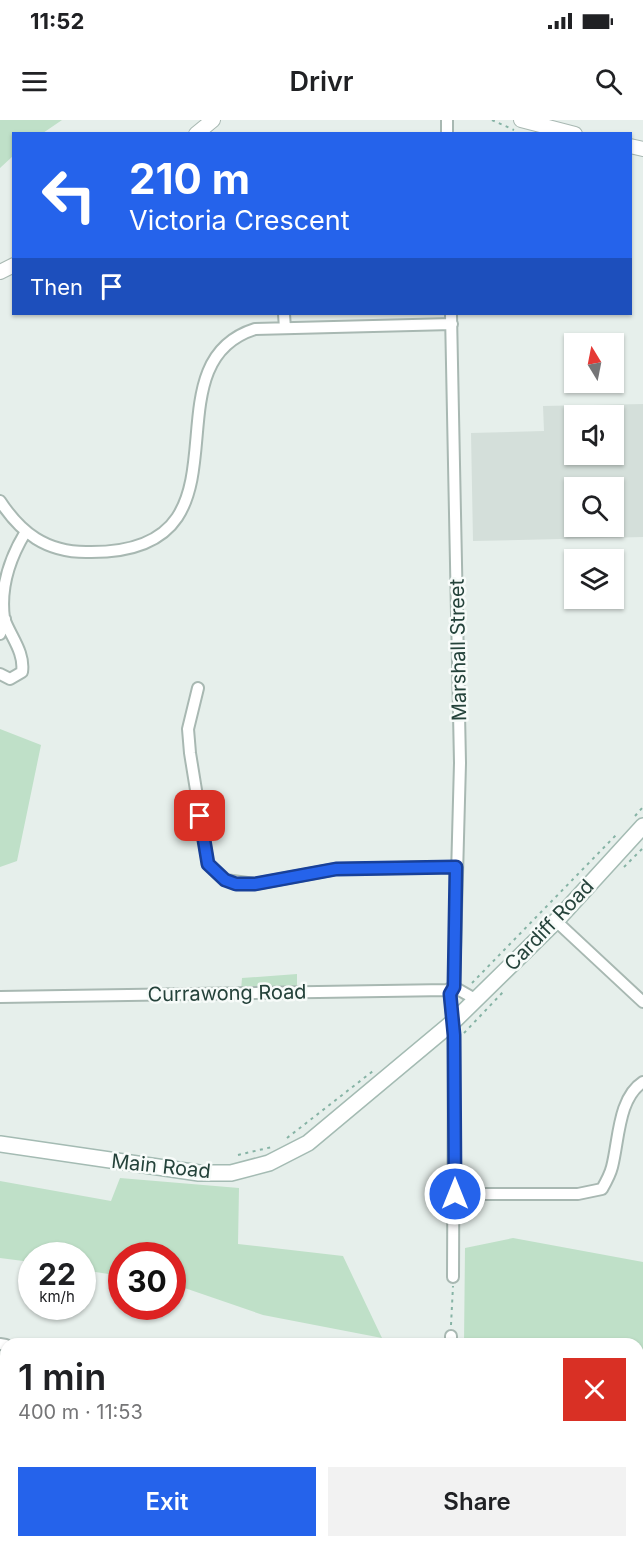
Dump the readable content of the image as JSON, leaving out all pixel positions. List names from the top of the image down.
{
  "streets": {
    "main road": ["Cardiff Road", "Main Road"],
    "street": ["Marshall Street", "Currawong Road"]
  },
  "crossings": [
    ["Marshall Street", "Cardiff Road"],
    ["Marshall Street", "Currawong Road"],
    ["Marshall Street", "Main Road"],
    ["Cardiff Road", "Main Road"]
  ],
  "north": "top",
  "page": {
    "status": "11:52",
    "header": "Drivr",
    "turn": ["210 m", "Victoria Crescent"],
    "then": "Then",
    "speed": "22 km/h",
    "limit": "30",
    "heading": ["1 min", "400 m · 11:53"],
    "buttons": ["Exit", "Share"]
  }
}
